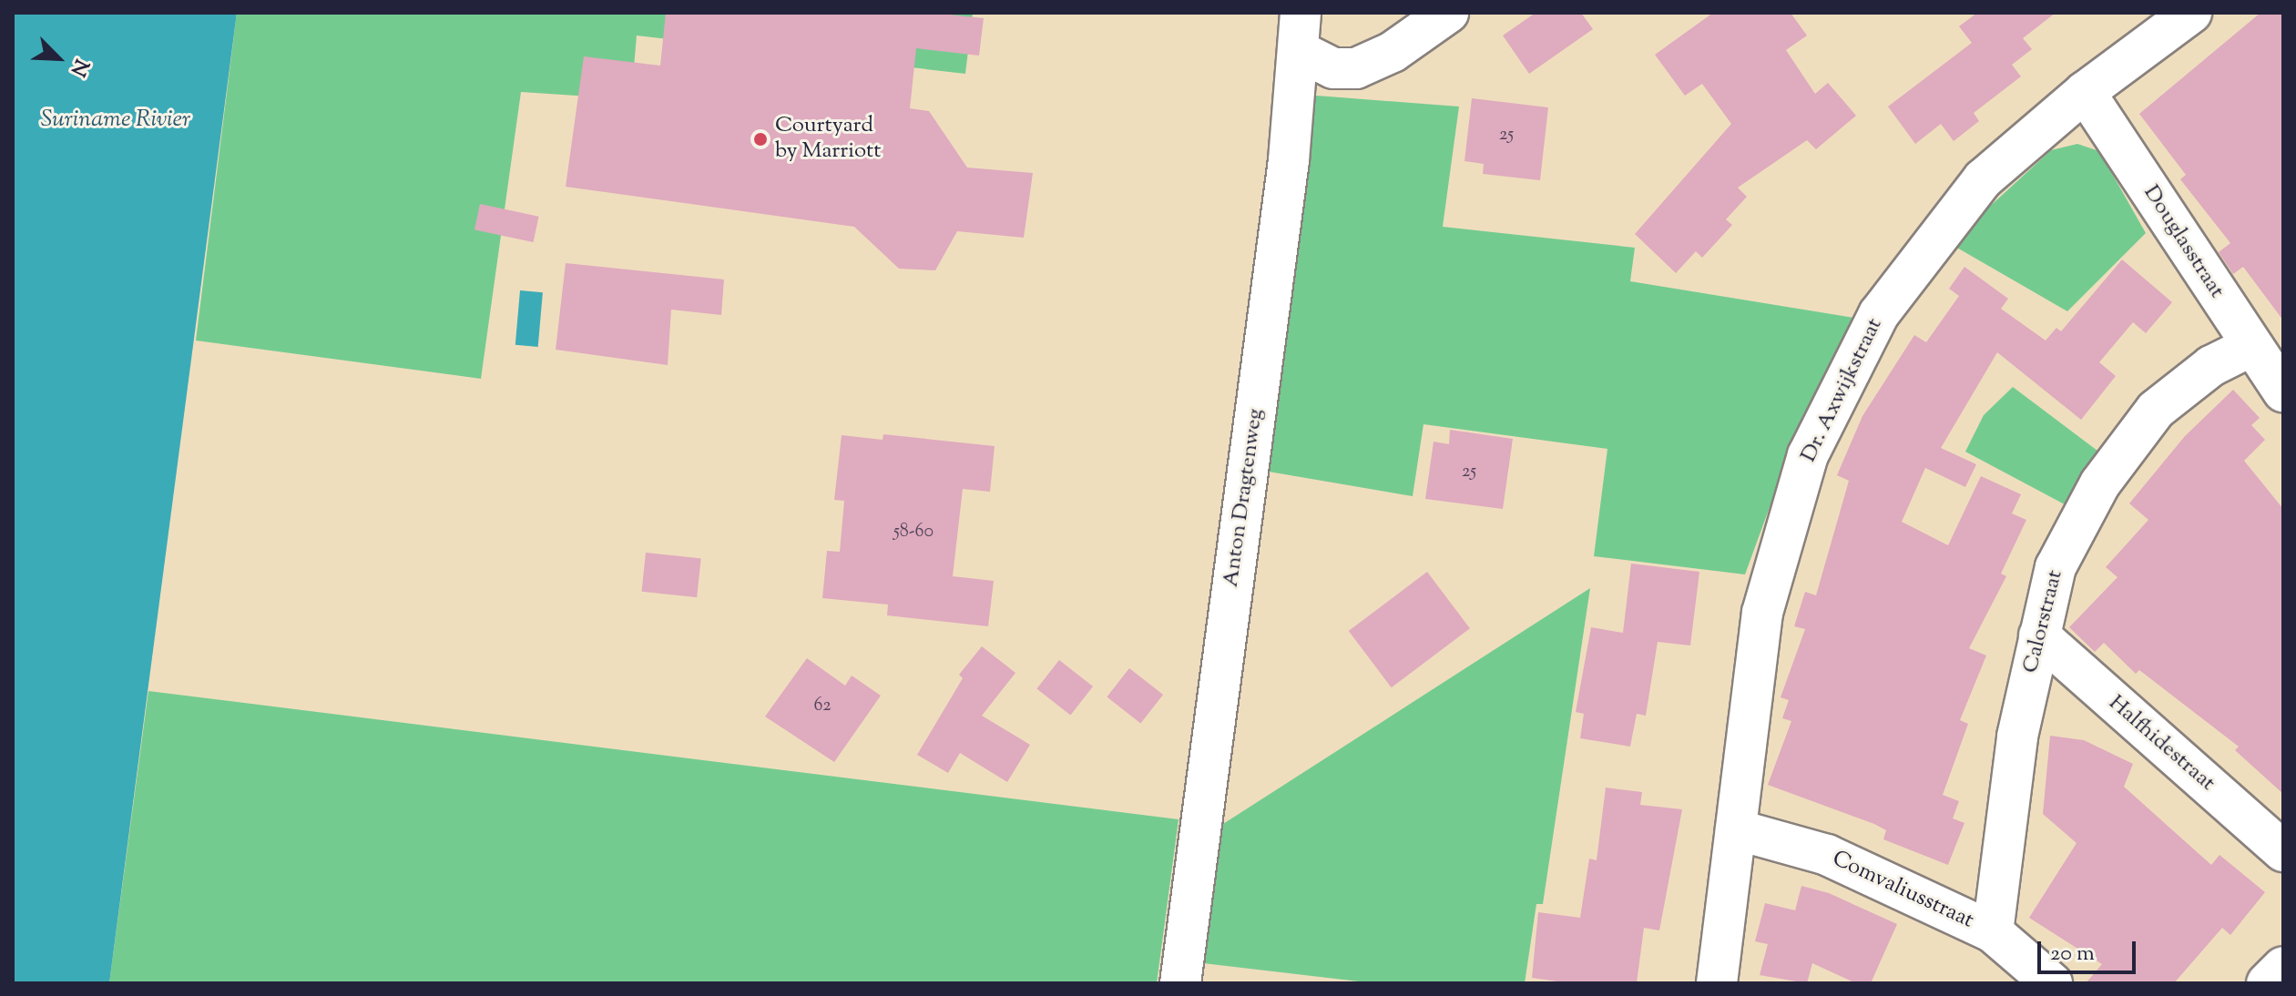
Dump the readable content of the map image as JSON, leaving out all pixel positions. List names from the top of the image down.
{
  "streets": {
    "street": [
      "Douglasstraat",
      "Dr. Axwijkstraat",
      "Anton Dragtenweg",
      "Calorstraat",
      "Halfhidestraat",
      "Comvaliusstraat"
    ]
  },
  "crossings": [
    ["Douglasstraat", "Dr. Axwijkstraat"],
    ["Douglasstraat", "Calorstraat"],
    ["Dr. Axwijkstraat", "Comvaliusstraat"],
    ["Calorstraat", "Halfhidestraat"],
    ["Calorstraat", "Comvaliusstraat"]
  ],
  "water": ["Suriname Rivier"],
  "places": ["Courtyard by Marriott"],
  "house_numbers": [
    "25",
    "25",
    "58-60",
    "62"
  ],
  "scale_bar": "20 m",
  "north": "bottom right"
}
